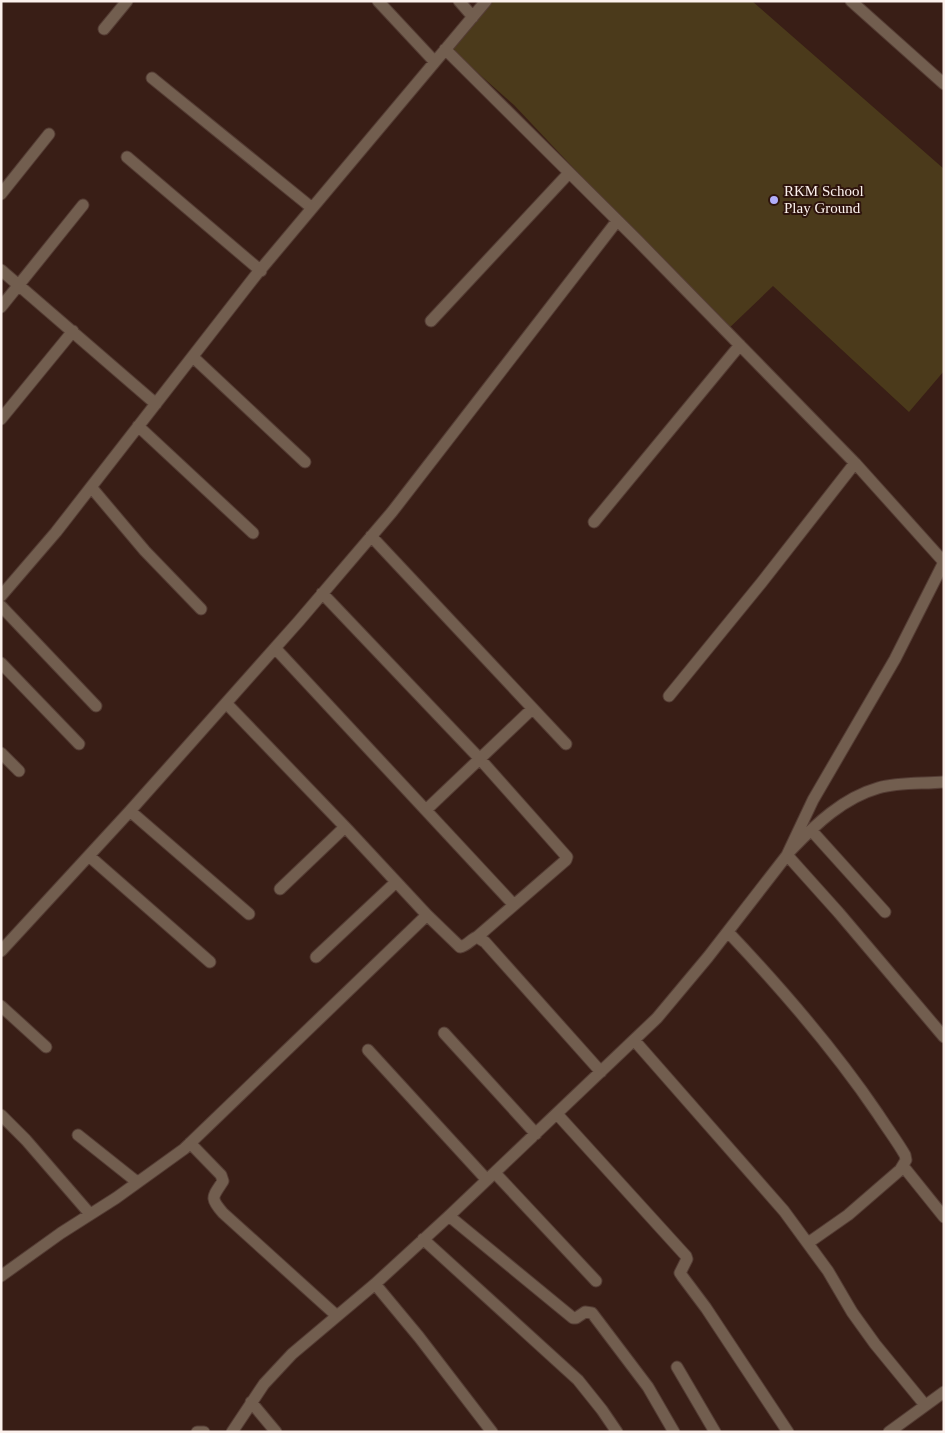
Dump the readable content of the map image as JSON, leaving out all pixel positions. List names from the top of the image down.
{
  "places": ["RKM School Play Ground"]
}
